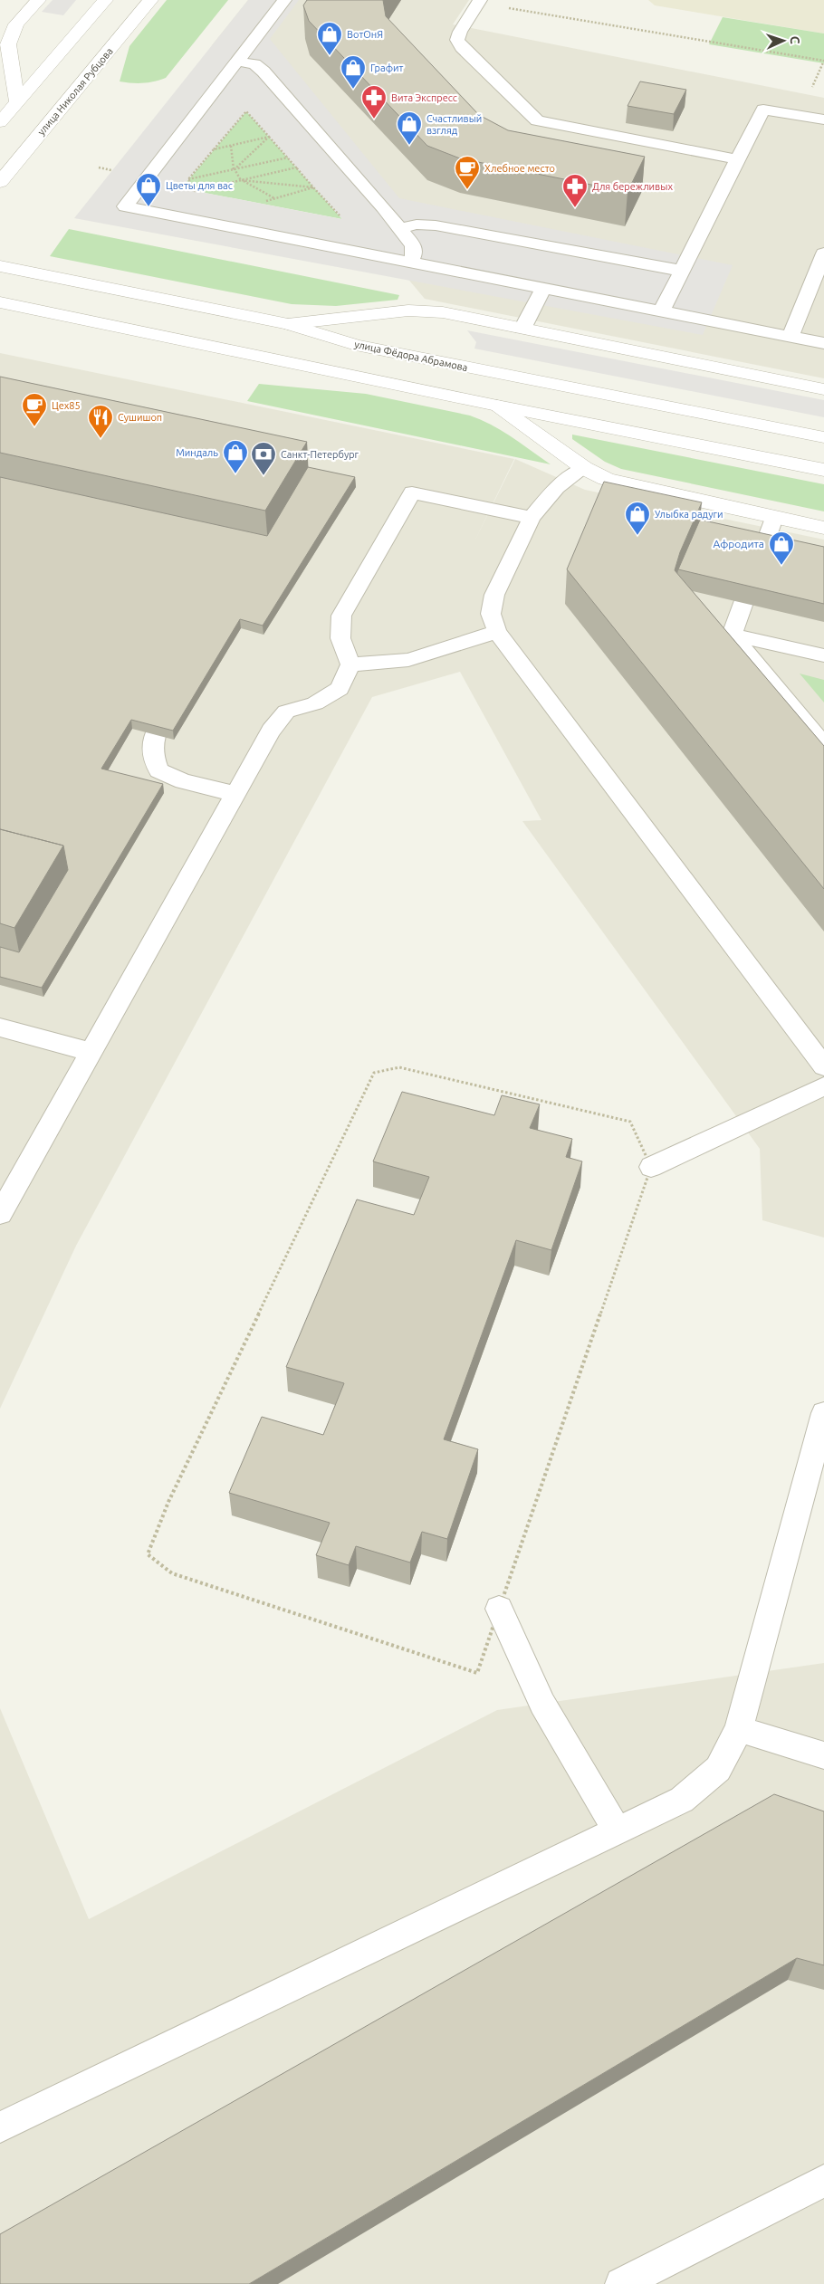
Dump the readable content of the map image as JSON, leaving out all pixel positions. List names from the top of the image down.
{
  "streets": {
    "street": ["улица Николая Рубцова", "улица Фёдора Абрамова"]
  },
  "places": {
    "shop": [
      "ВотОнЯ",
      "Графит",
      "Счастливый взгляд",
      "Цветы для вас",
      "Миндаль",
      "Улыбка радуги",
      "Афродита"
    ],
    "pharmacy": ["Вита Экспресс", "Для бережливых"],
    "cafe": ["Хлебное место", "Цех85"],
    "restaurant": ["Сушишоп"],
    "bank": ["Санкт-Петербург"]
  },
  "north": "right"
}
